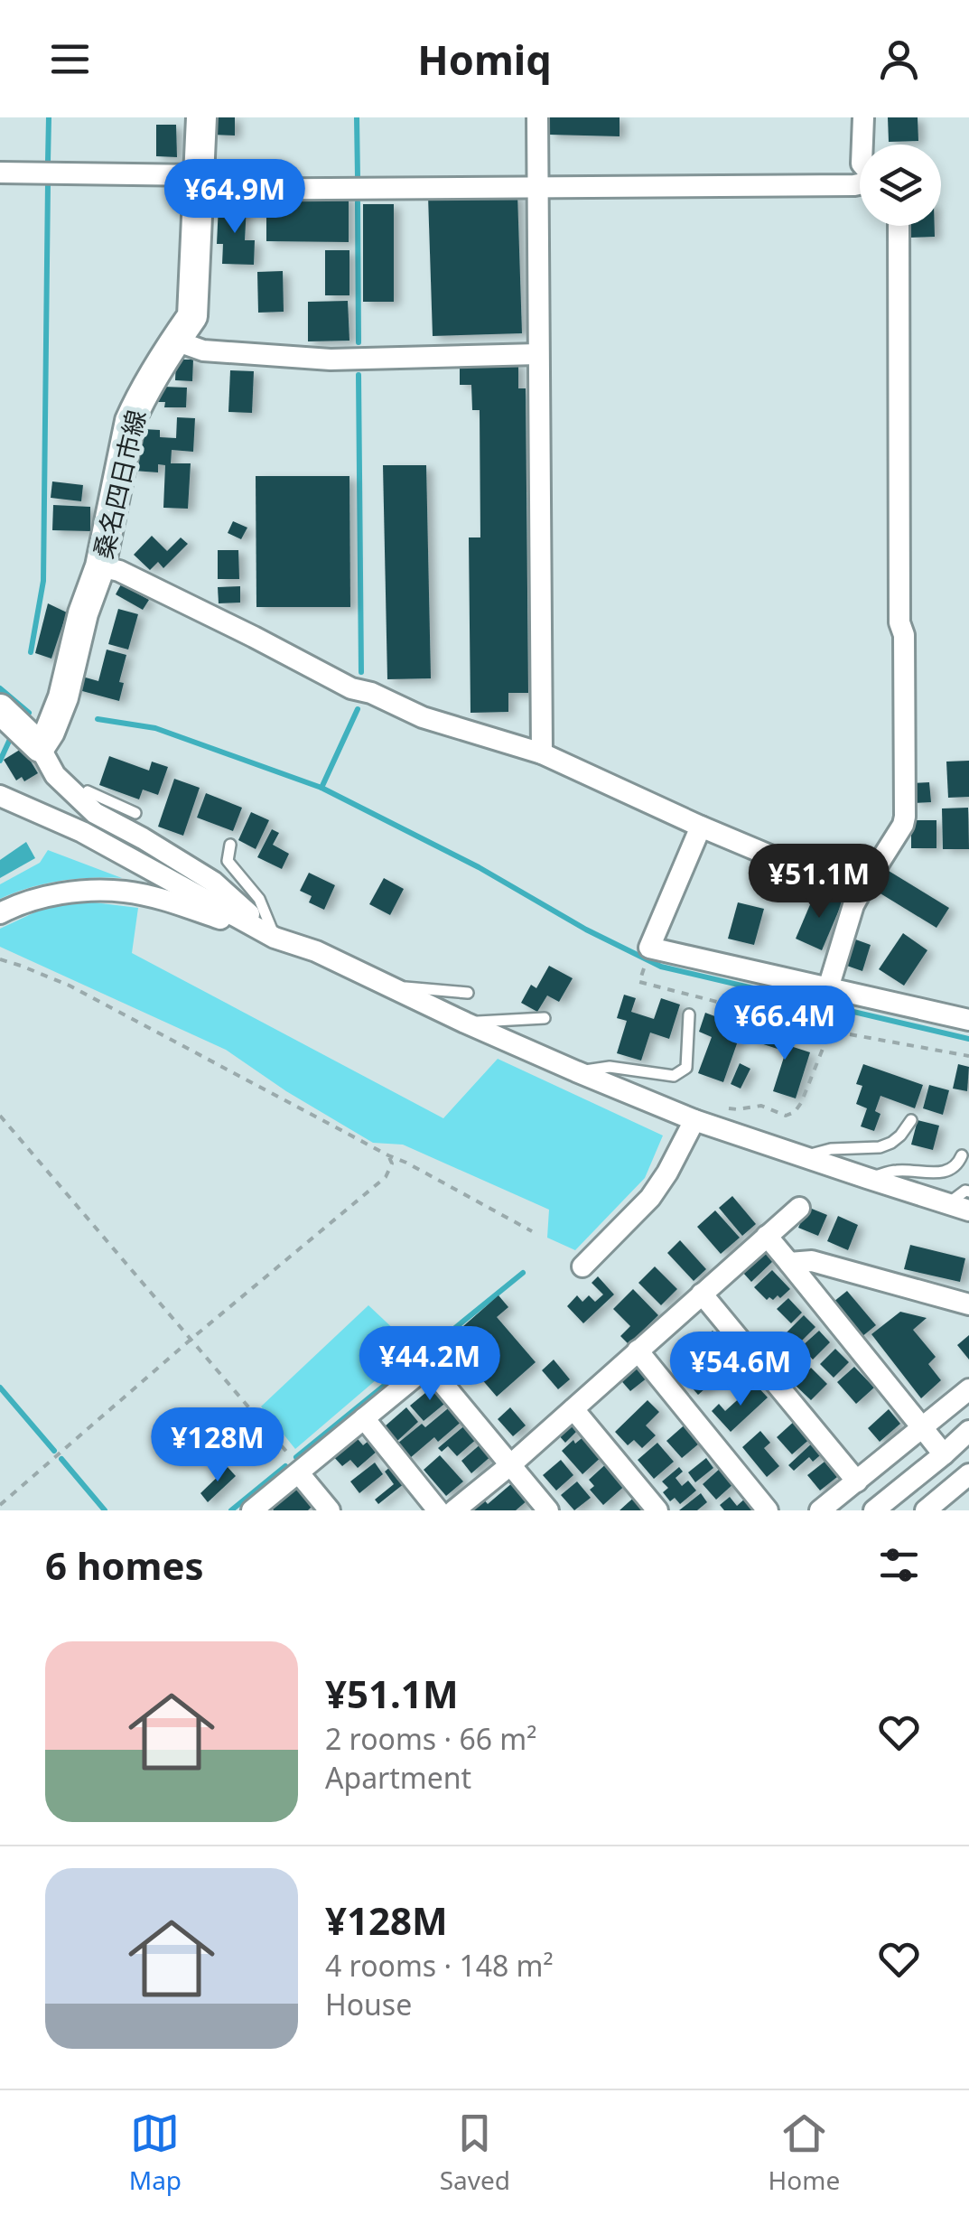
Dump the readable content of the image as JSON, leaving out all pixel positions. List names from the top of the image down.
{
  "streets": {
    "main road": ["桑名四日市線"]
  },
  "page": {
    "header": "Homiq",
    "price": [
      "¥64.9M",
      "¥51.1M",
      "¥66.4M",
      "¥44.2M",
      "¥54.6M",
      "¥128M"
    ],
    "heading": "6 homes",
    "list": [
      {
        "name": "¥51.1M",
        "note": "2 rooms · 66 m² · Apartment"
      },
      {
        "name": "¥128M",
        "note": "4 rooms · 148 m² · House"
      }
    ],
    "tabs": ["Map", "Saved", "Home"]
  }
}
